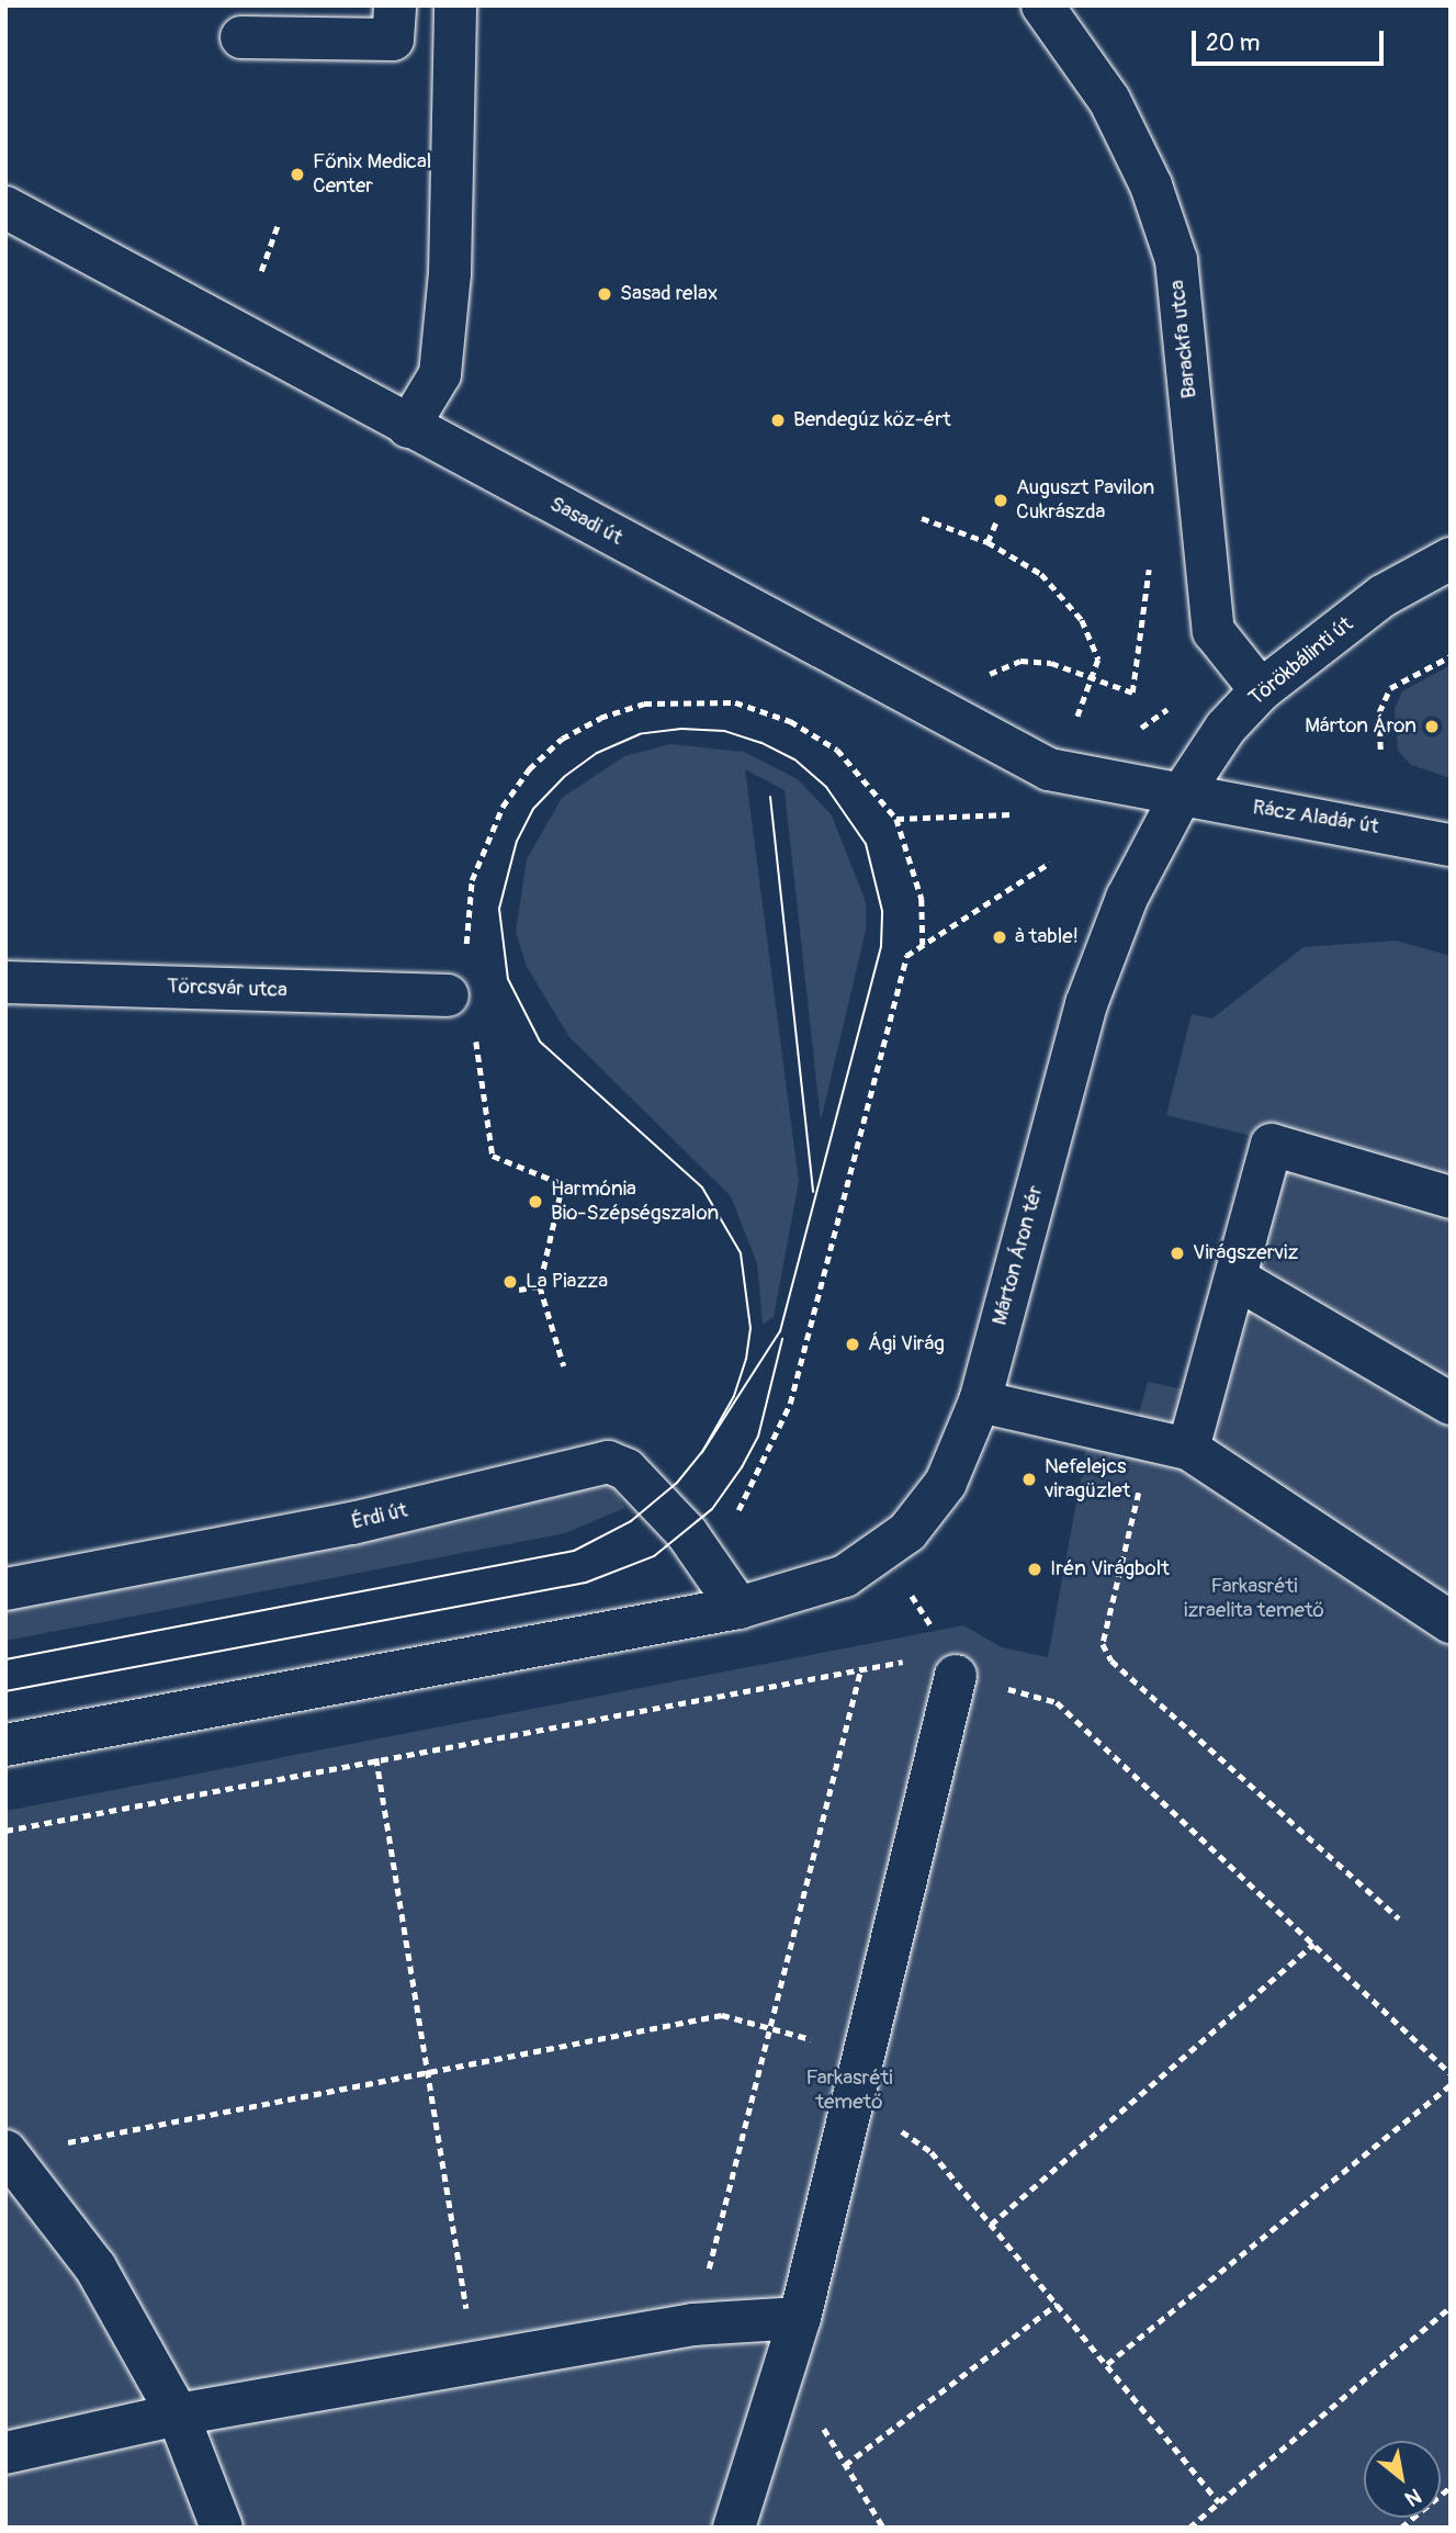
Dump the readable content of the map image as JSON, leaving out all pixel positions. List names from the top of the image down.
{
  "streets": {
    "street": [
      "Barackfa utca",
      "Sasadi út",
      "Törökbálinti út",
      "Rácz Aladár út",
      "Törcsvár utca",
      "Márton Áron tér",
      "Érdi út"
    ]
  },
  "crossings": [
    ["Barackfa utca", "Törökbálinti út"],
    ["Sasadi út", "Törökbálinti út"],
    ["Sasadi út", "Rácz Aladár út"],
    ["Sasadi út", "Márton Áron tér"],
    ["Törökbálinti út", "Rácz Aladár út"],
    ["Törökbálinti út", "Márton Áron tér"],
    ["Rácz Aladár út", "Márton Áron tér"],
    ["Márton Áron tér", "Érdi út"]
  ],
  "parks": ["Farkasréti izraelita temető", "Farkasréti temető"],
  "places": [
    "Főnix Medical Center",
    "Sasad relax",
    "Bendegúz köz-ért",
    "Auguszt Pavilon Cukrászda",
    "Márton Áron",
    "à table!",
    "Harmónia Bio-Szépségszalon",
    "Virágszerviz",
    "La Piazza",
    "Ági Virág",
    "Nefelejcs viragüzlet",
    "Irén Virágbolt"
  ],
  "scale_bar": "20 m",
  "north": "bottom right"
}
